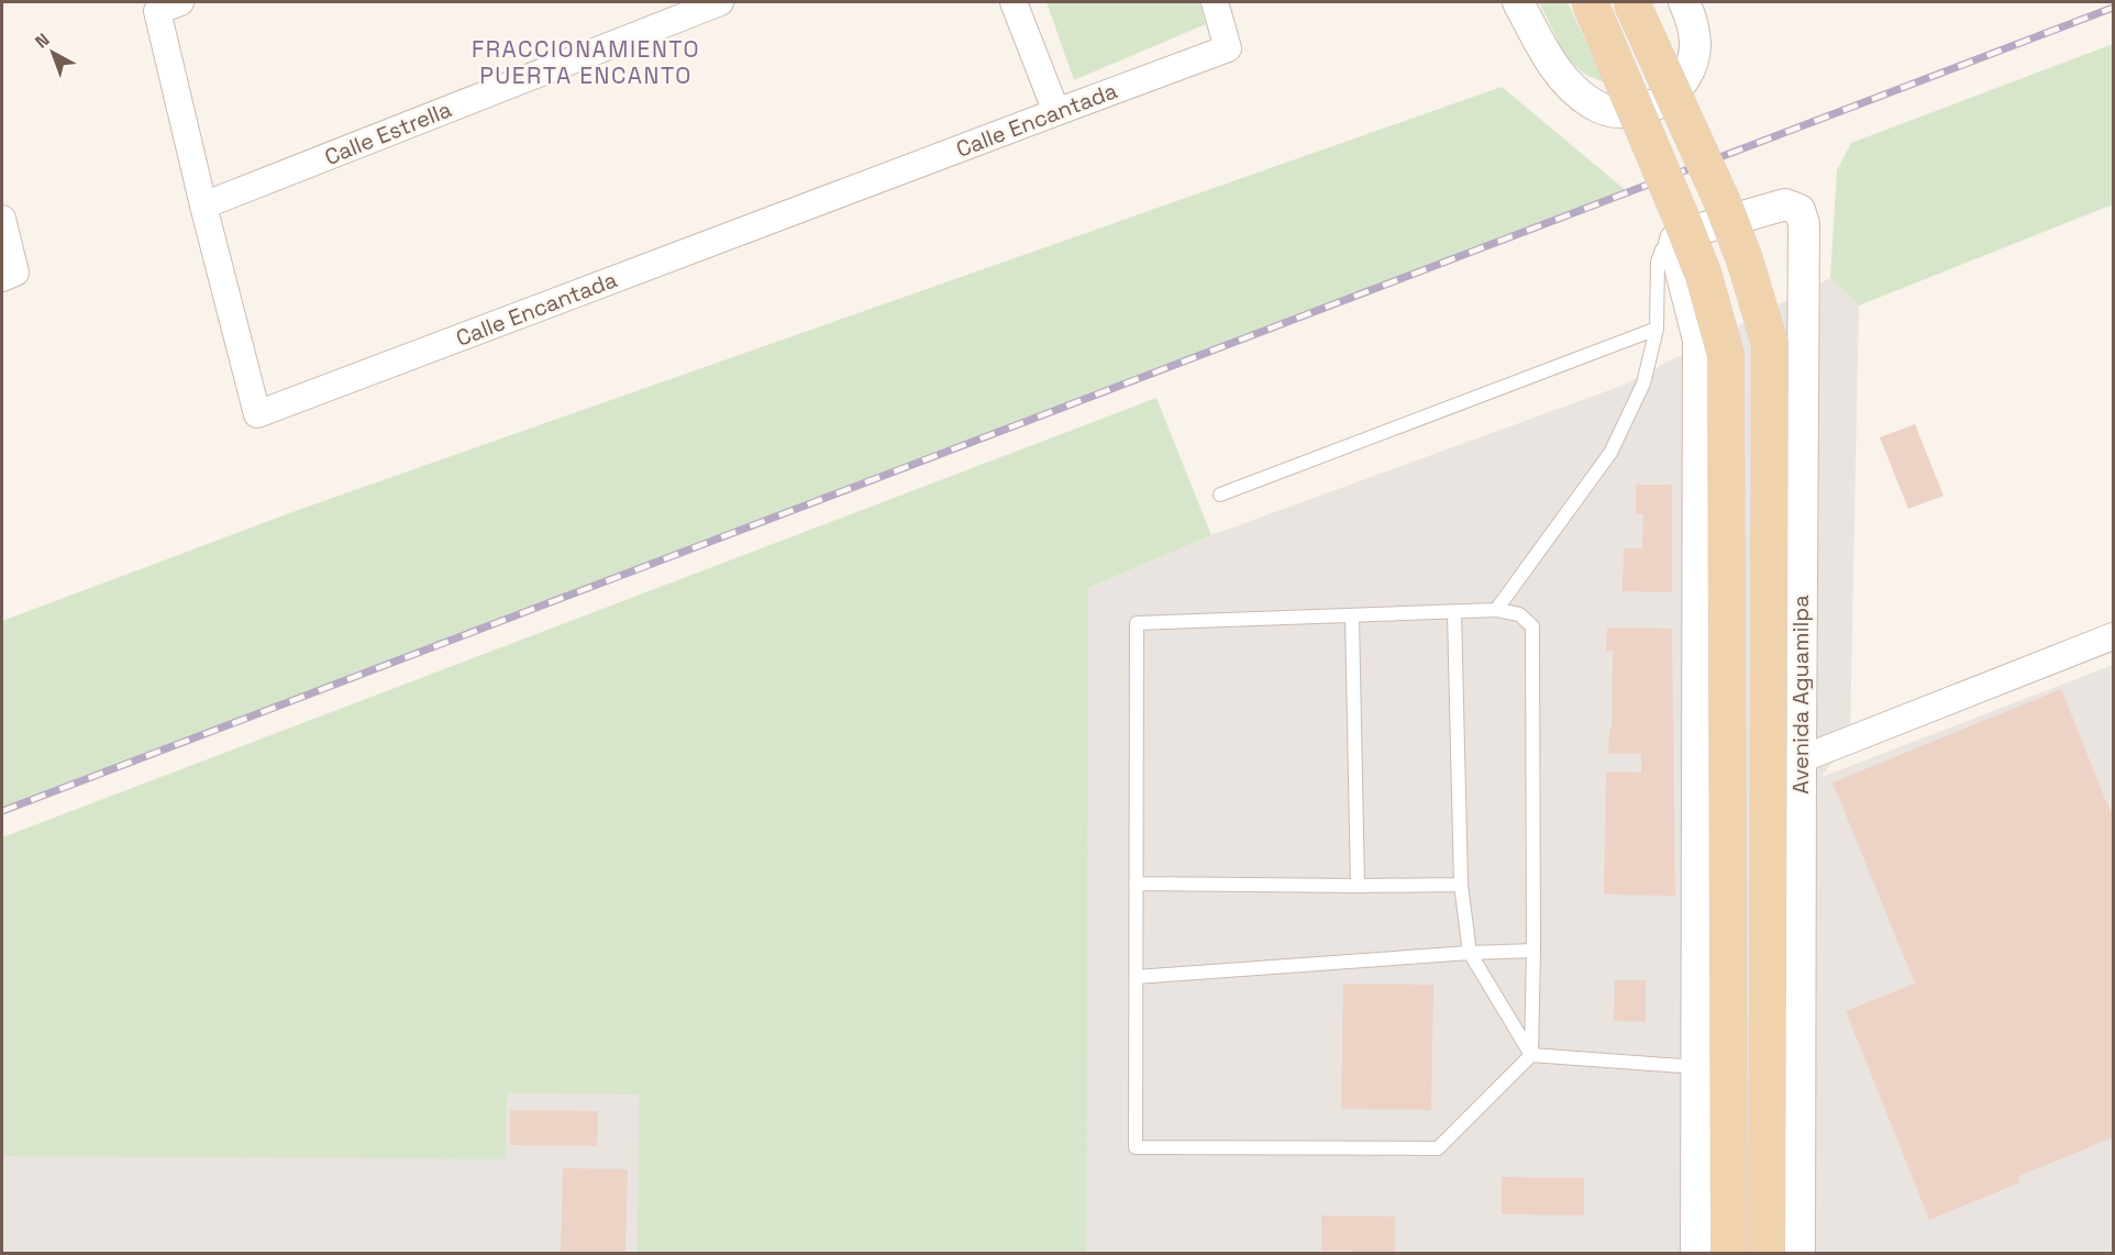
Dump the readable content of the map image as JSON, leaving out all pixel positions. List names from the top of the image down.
{
  "streets": {
    "main road": ["Avenida Aguamilpa"],
    "street": ["Calle Encantada", "Calle Estrella"]
  },
  "crossings": [
    ["Calle Encantada", "Calle Estrella"]
  ],
  "districts": ["FRACCIONAMIENTO PUERTA ENCANTO"],
  "north": "top left"
}
